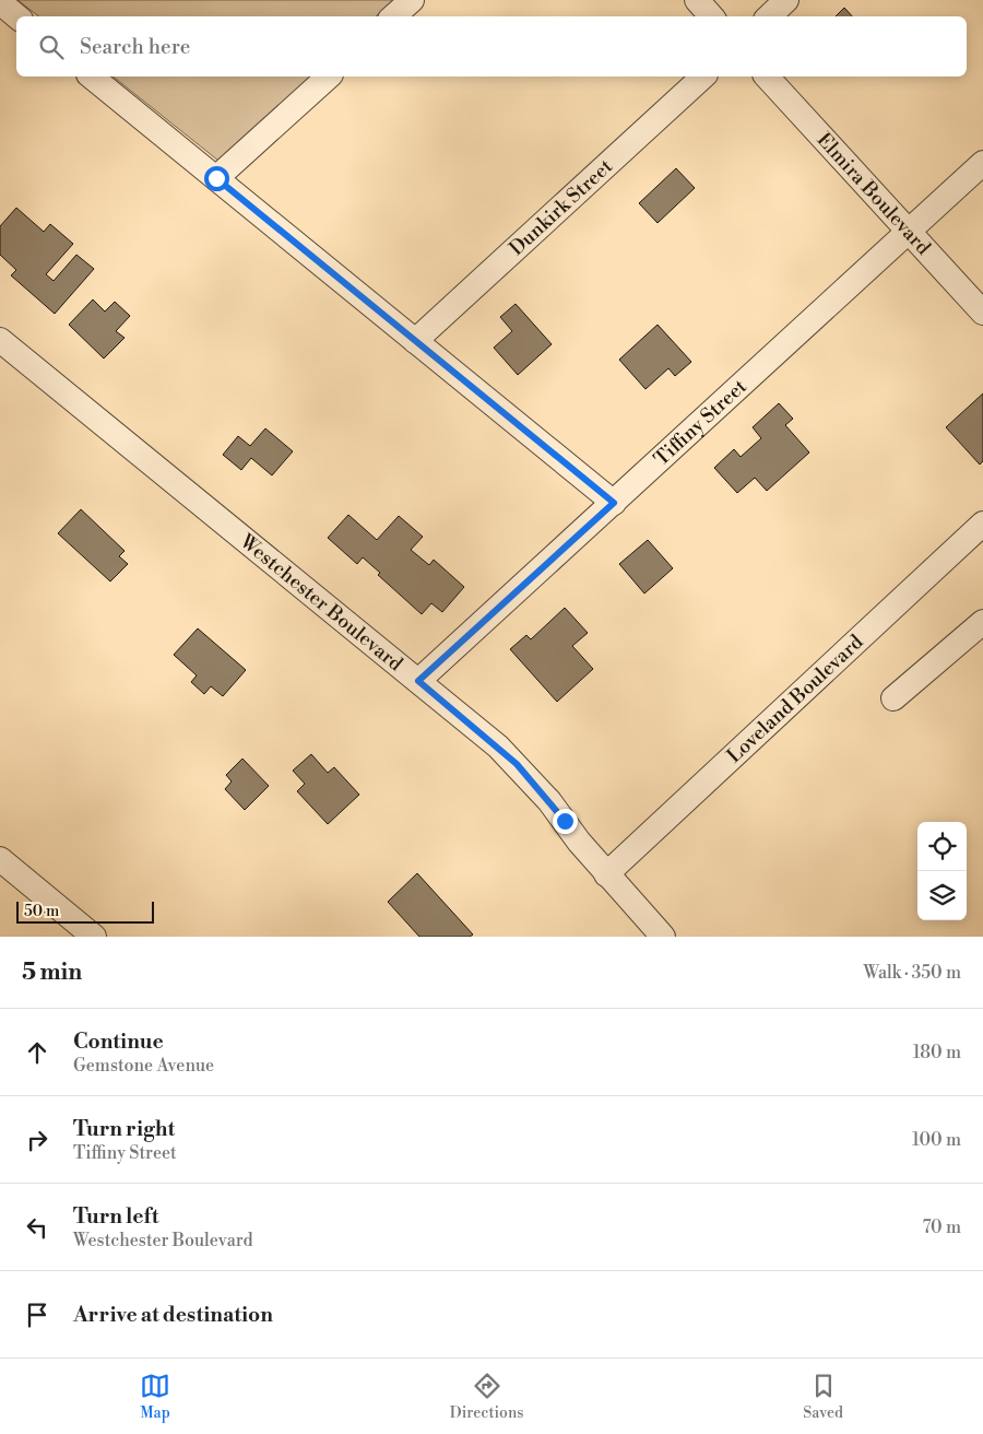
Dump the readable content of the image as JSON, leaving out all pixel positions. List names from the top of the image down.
{
  "streets": {
    "street": [
      "Elmira Boulevard",
      "Dunkirk Street",
      "Tiffiny Street",
      "Westchester Boulevard",
      "Loveland Boulevard"
    ]
  },
  "crossings": [
    ["Elmira Boulevard", "Tiffiny Street"],
    ["Tiffiny Street", "Westchester Boulevard"],
    ["Westchester Boulevard", "Loveland Boulevard"]
  ],
  "scale_bar": "50 m",
  "page": {
    "search": "Search here",
    "scale": "50 m",
    "heading": ["5 min", "Walk · 350 m"],
    "list": [
      ["Continue", "Gemstone Avenue", "180 m"],
      ["Turn right", "Tiffiny Street", "100 m"],
      ["Turn left", "Westchester Boulevard", "70 m"],
      "Arrive at destination"
    ],
    "nav": ["Map", "Directions", "Saved"]
  }
}
